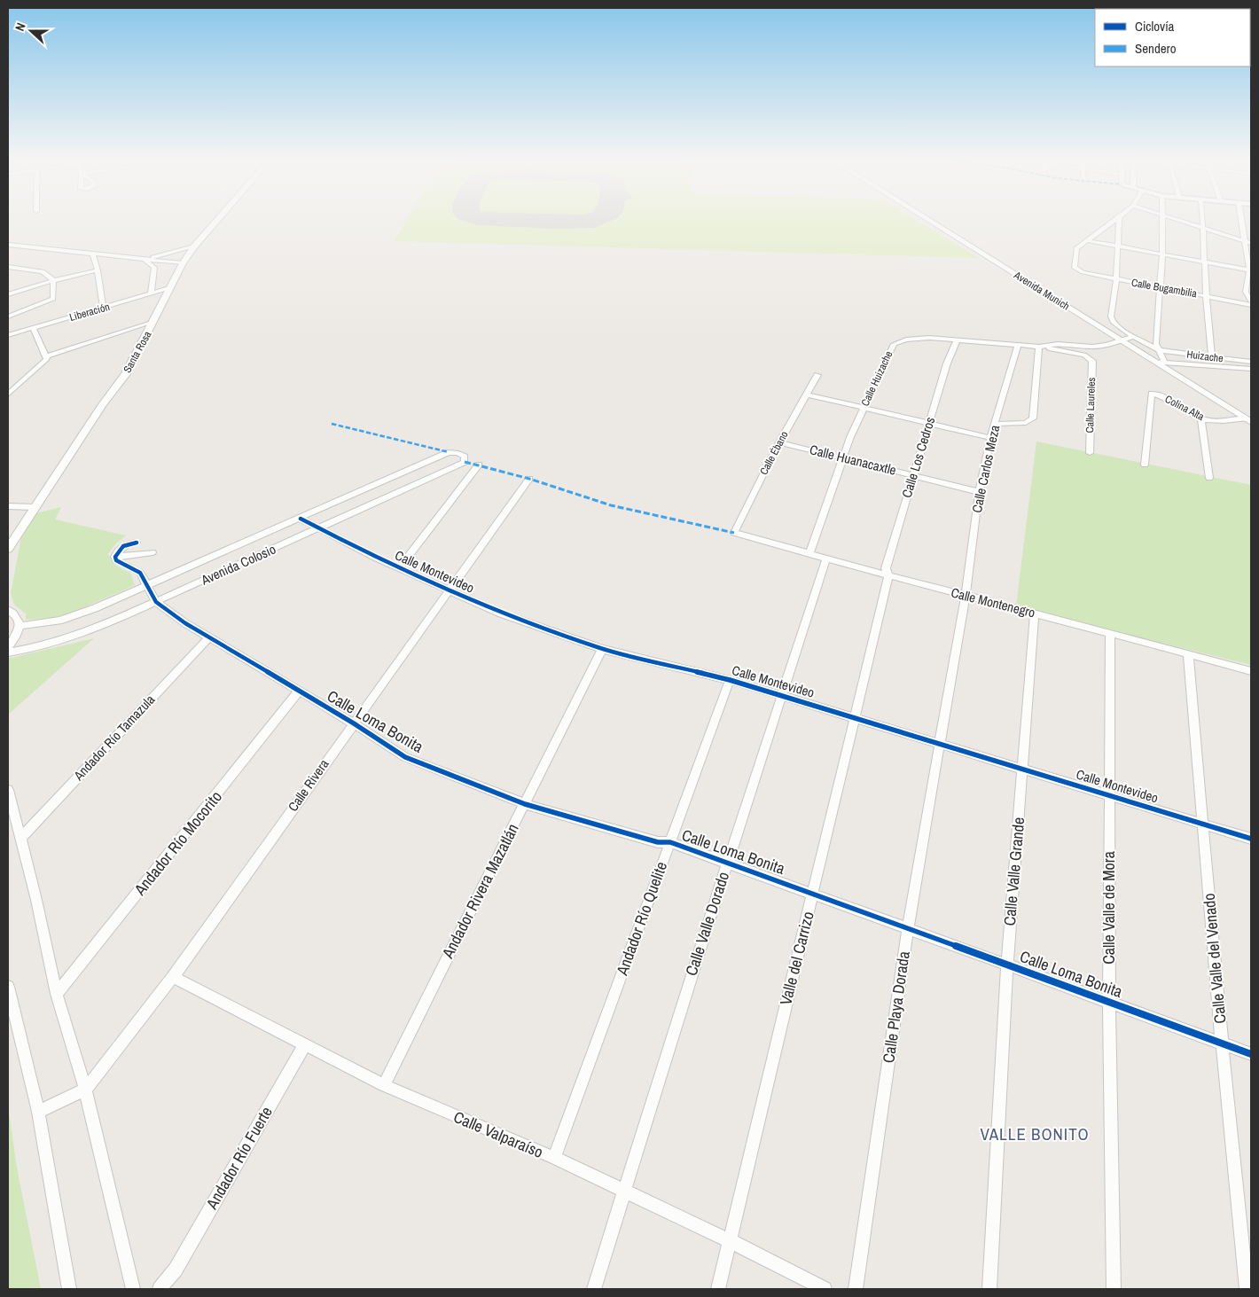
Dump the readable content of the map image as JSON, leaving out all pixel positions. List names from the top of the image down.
{
  "streets": {
    "main road": ["Avenida Munich", "Santa Rosa"],
    "street": [
      "Calle Bugambilia",
      "Liberación",
      "Huizache",
      "Calle Huizache",
      "Calle Laureles",
      "Colina Alta",
      "Calle Ébano",
      "Calle Los Cedros",
      "Calle Huanacaxtle",
      "Calle Carlos Meza",
      "Avenida Colosio",
      "Calle Montevideo",
      "Calle Montenegro",
      "Calle Loma Bonita",
      "Andador Río Tamazula",
      "Calle Rivera",
      "Andador Río Mocorito",
      "Calle Valle Grande",
      "Andador Rivera Mazatlán",
      "Calle Valle de Mora",
      "Andador Río Quelite",
      "Calle Valle Dorado",
      "Valle del Carrizo",
      "Calle Valle del Venado",
      "Calle Playa Dorada",
      "Calle Valparaíso",
      "Andador Río Fuerte"
    ]
  },
  "crossings": [
    ["Avenida Munich", "Calle Huizache"],
    ["Avenida Munich", "Colina Alta"],
    ["Liberación", "Santa Rosa"],
    ["Calle Huizache", "Calle Los Cedros"],
    ["Calle Huizache", "Calle Huanacaxtle"],
    ["Calle Huizache", "Calle Carlos Meza"],
    ["Calle Huizache", "Calle Montenegro"],
    ["Calle Ébano", "Calle Huanacaxtle"],
    ["Calle Ébano", "Calle Montenegro"],
    ["Calle Los Cedros", "Calle Huanacaxtle"],
    ["Calle Los Cedros", "Calle Montenegro"],
    ["Calle Los Cedros", "Valle del Carrizo"],
    ["Calle Huanacaxtle", "Calle Carlos Meza"],
    ["Calle Carlos Meza", "Calle Montenegro"],
    ["Calle Carlos Meza", "Calle Playa Dorada"],
    ["Avenida Colosio", "Calle Montevideo"],
    ["Avenida Colosio", "Calle Loma Bonita"],
    ["Calle Montevideo", "Calle Rivera"],
    ["Calle Montevideo", "Calle Valle Grande"],
    ["Calle Montevideo", "Andador Rivera Mazatlán"],
    ["Calle Montevideo", "Calle Valle de Mora"],
    ["Calle Montevideo", "Andador Río Quelite"],
    ["Calle Montevideo", "Calle Valle Dorado"],
    ["Calle Montevideo", "Valle del Carrizo"],
    ["Calle Montevideo", "Calle Valle del Venado"],
    ["Calle Montevideo", "Calle Playa Dorada"],
    ["Calle Montenegro", "Calle Valle Grande"],
    ["Calle Montenegro", "Calle Valle de Mora"],
    ["Calle Montenegro", "Calle Valle Dorado"],
    ["Calle Montenegro", "Valle del Carrizo"],
    ["Calle Montenegro", "Calle Valle del Venado"],
    ["Calle Montenegro", "Calle Playa Dorada"],
    ["Calle Loma Bonita", "Andador Río Tamazula"],
    ["Calle Loma Bonita", "Calle Rivera"],
    ["Calle Loma Bonita", "Andador Río Mocorito"],
    ["Calle Loma Bonita", "Calle Valle Grande"],
    ["Calle Loma Bonita", "Andador Rivera Mazatlán"],
    ["Calle Loma Bonita", "Calle Valle de Mora"],
    ["Calle Loma Bonita", "Andador Río Quelite"],
    ["Calle Loma Bonita", "Calle Valle Dorado"],
    ["Calle Loma Bonita", "Valle del Carrizo"],
    ["Calle Loma Bonita", "Calle Valle del Venado"],
    ["Calle Loma Bonita", "Calle Playa Dorada"],
    ["Calle Rivera", "Calle Valparaíso"],
    ["Andador Rivera Mazatlán", "Calle Valparaíso"],
    ["Andador Río Quelite", "Calle Valparaíso"],
    ["Calle Valle Dorado", "Calle Valparaíso"],
    ["Valle del Carrizo", "Calle Valparaíso"],
    ["Calle Valparaíso", "Andador Río Fuerte"]
  ],
  "districts": ["VALLE BONITO"],
  "legend": ["Ciclovía", "Sendero"],
  "north": "left"
}
